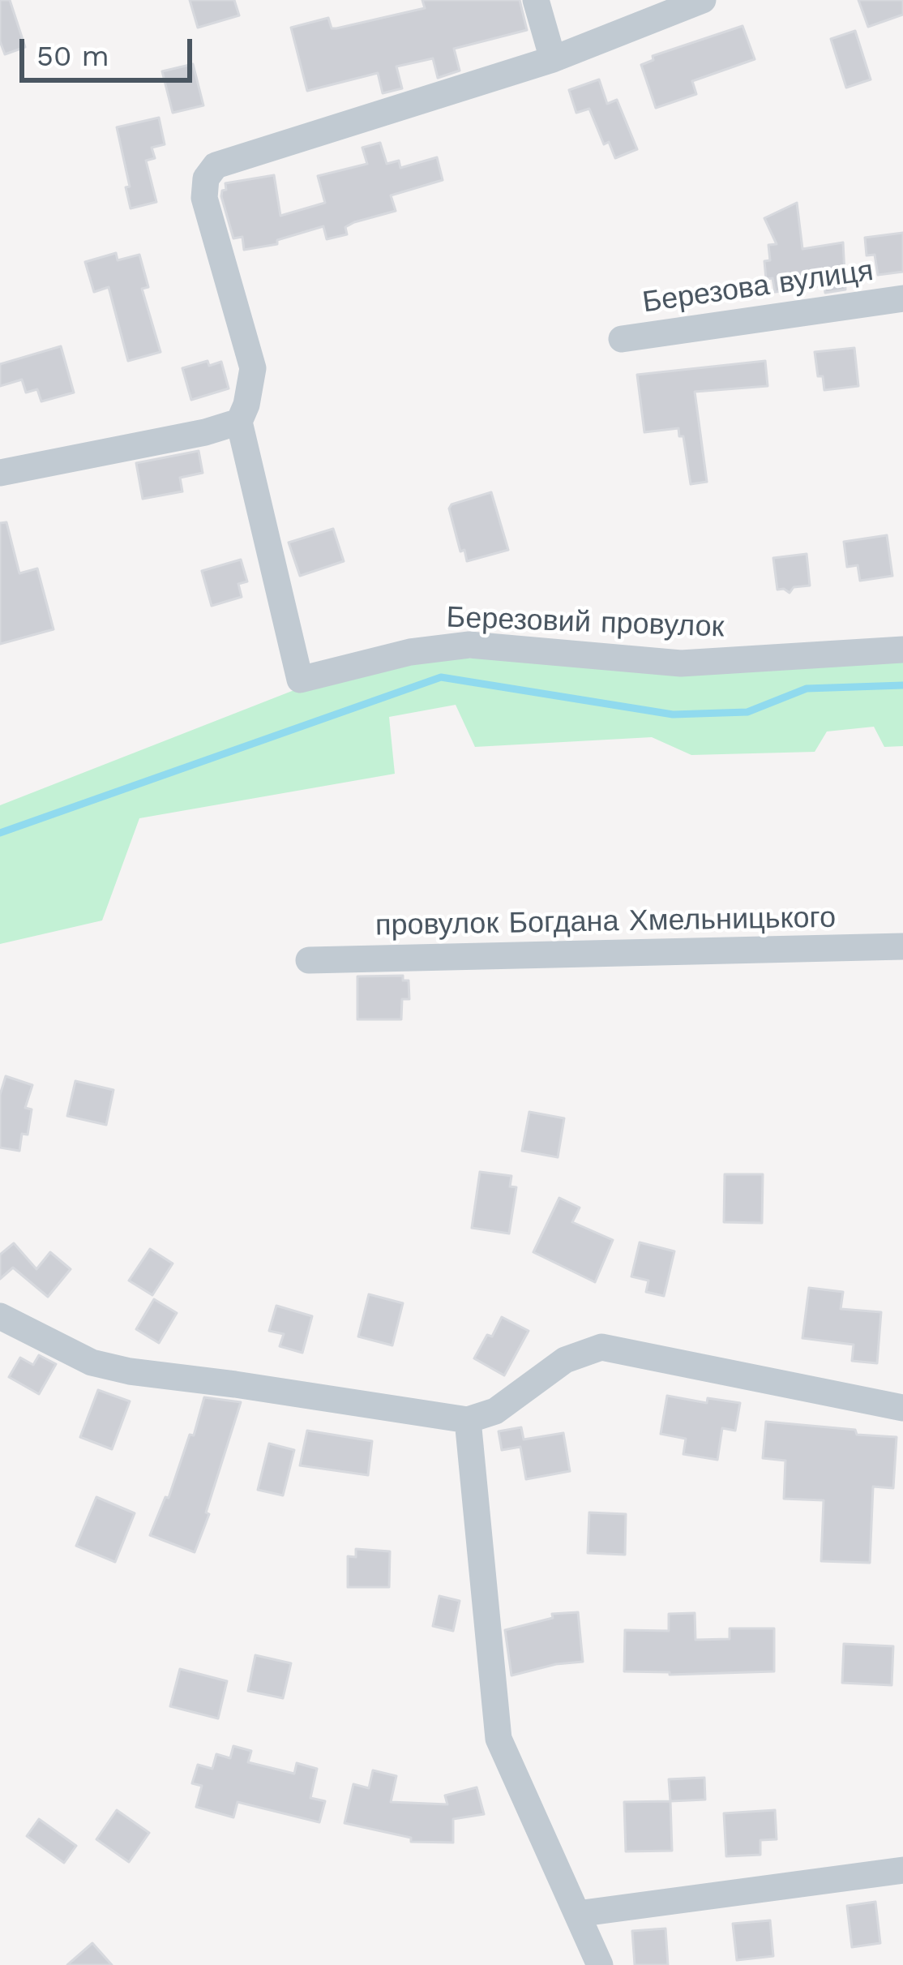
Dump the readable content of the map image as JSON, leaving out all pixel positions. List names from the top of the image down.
{
  "streets": {
    "street": ["Березова вулиця", "Березовий провулок", "провулок Богдана Хмельницького"]
  },
  "scale_bar": "50 m"
}
